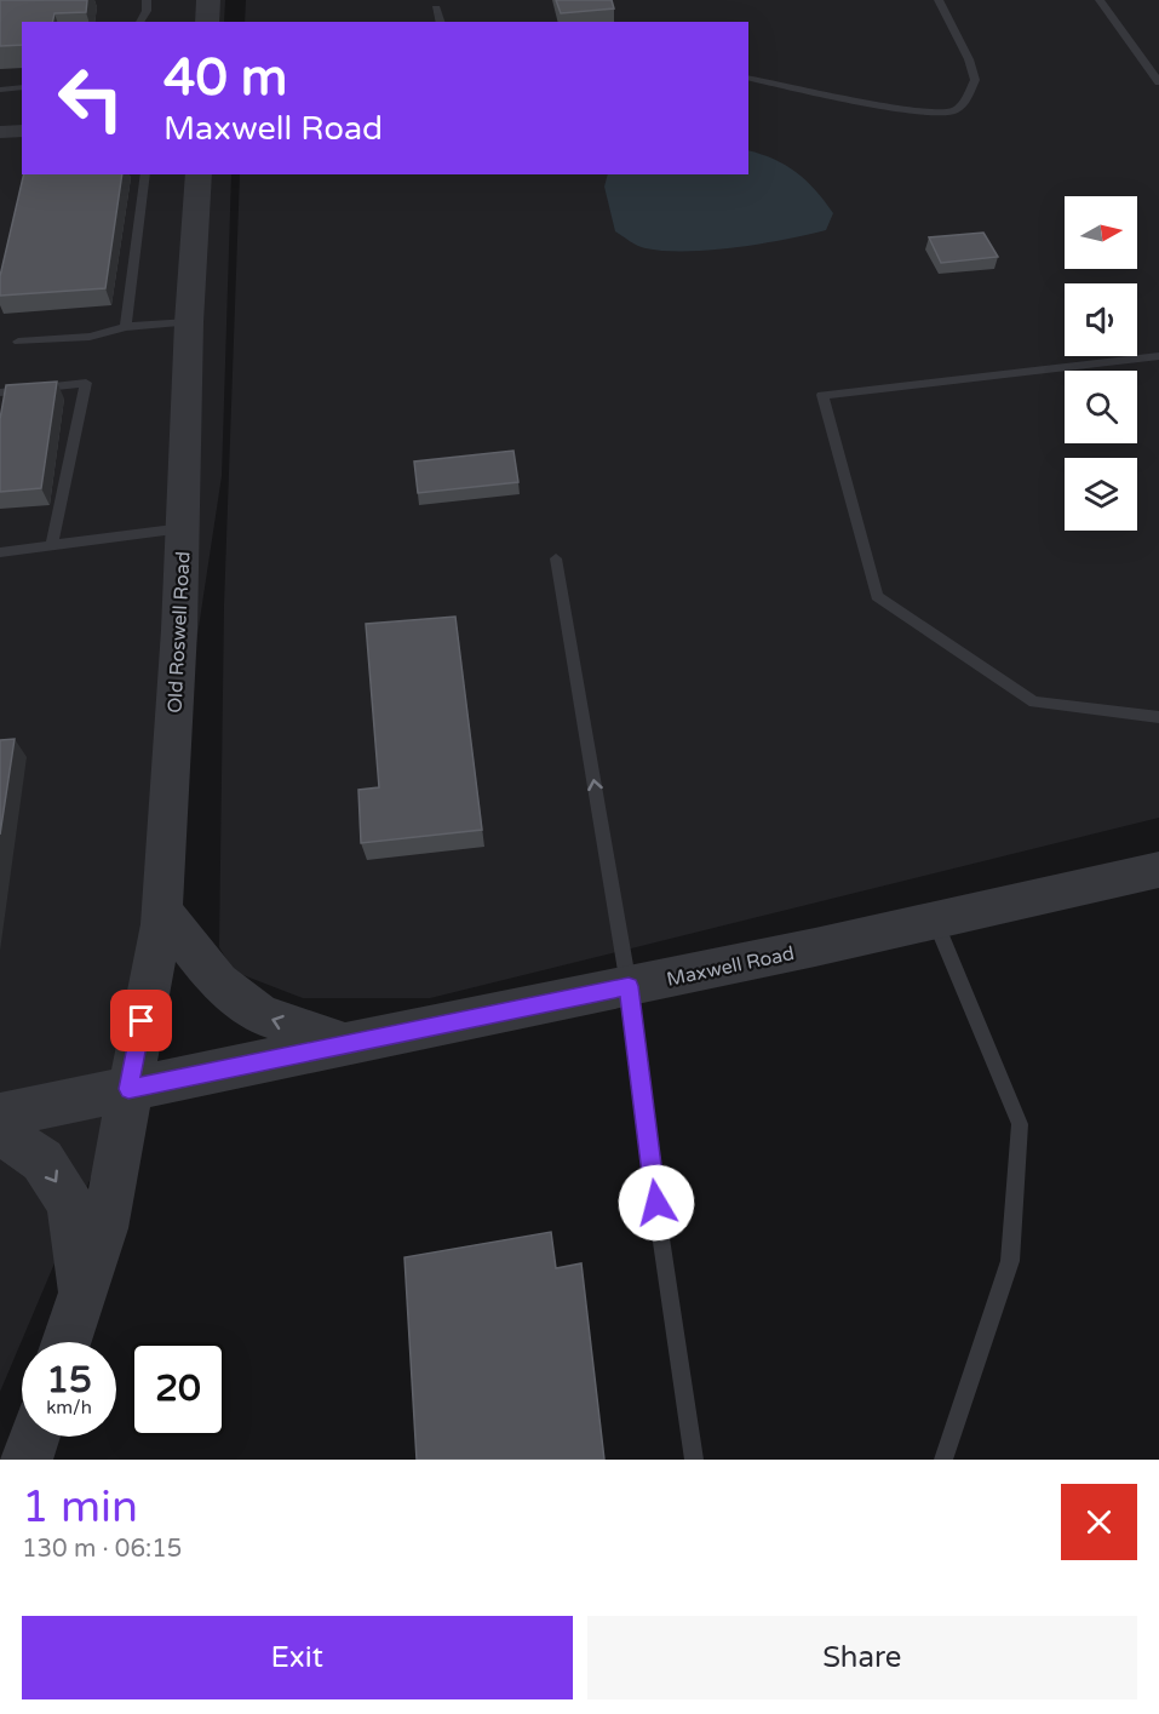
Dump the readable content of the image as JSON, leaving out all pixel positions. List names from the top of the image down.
{
  "streets": {
    "street": ["Old Roswell Road", "Maxwell Road"]
  },
  "crossings": [
    ["Old Roswell Road", "Maxwell Road"]
  ],
  "north": "right",
  "page": {
    "turn": ["40 m", "Maxwell Road"],
    "speed": "15 km/h",
    "limit": "20",
    "heading": ["1 min", "130 m · 06:15"],
    "buttons": ["Exit", "Share"]
  }
}
